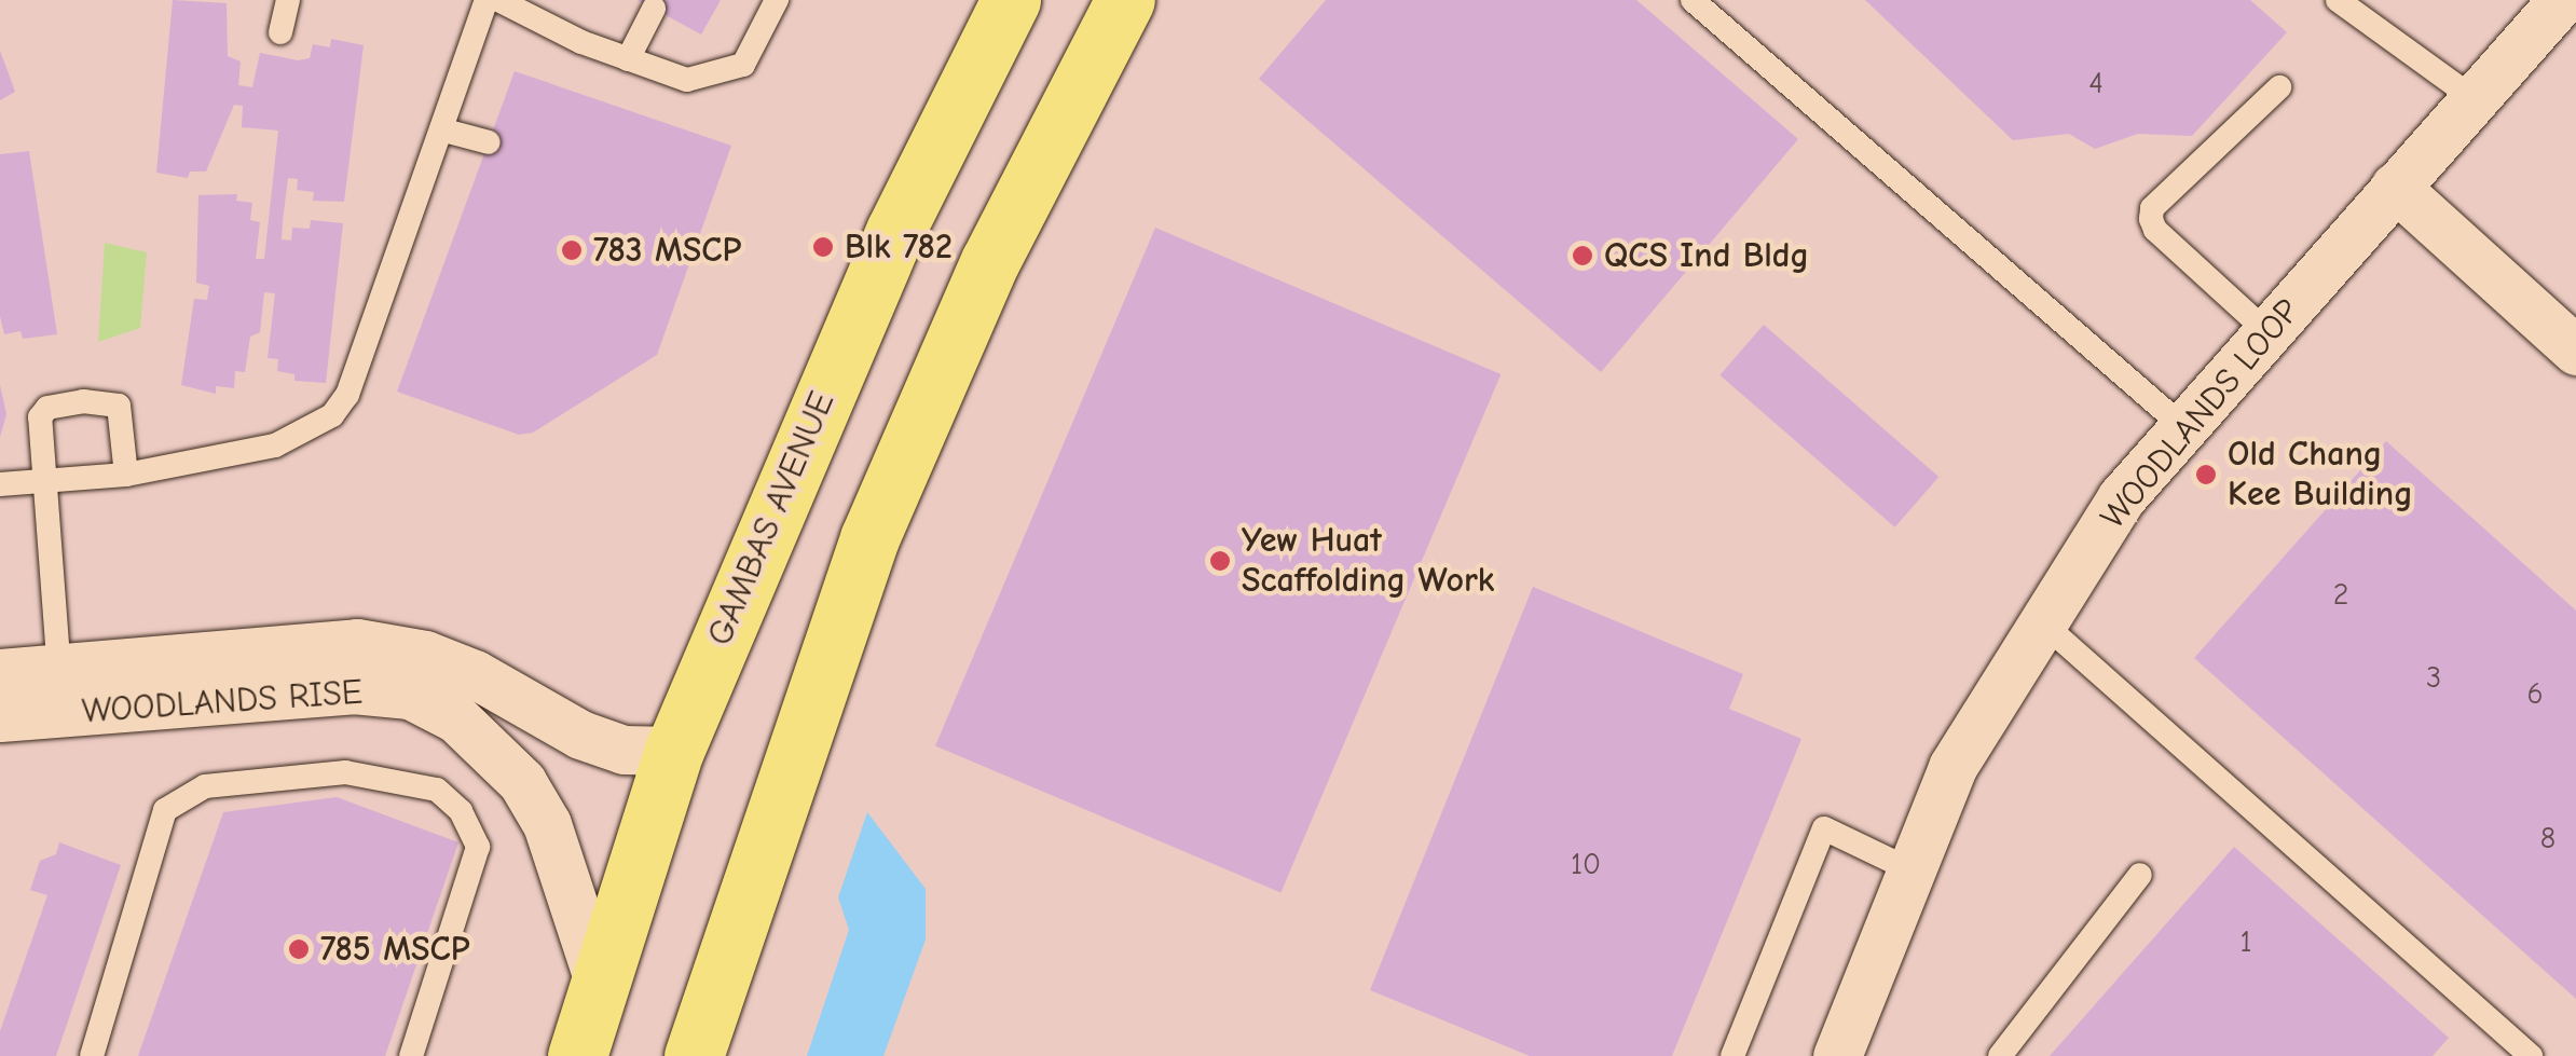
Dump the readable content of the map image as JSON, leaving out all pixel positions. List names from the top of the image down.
{
  "streets": {
    "main road": ["GAMBAS AVENUE"],
    "street": ["WOODLANDS LOOP", "WOODLANDS RISE"]
  },
  "crossings": [
    ["GAMBAS AVENUE", "WOODLANDS RISE"]
  ],
  "places": [
    "Blk 782",
    "783 MSCP",
    "QCS Ind Bldg",
    "Old Chang Kee Building",
    "Yew Huat Scaffolding Work",
    "785 MSCP"
  ],
  "house_numbers": [
    "4",
    "2",
    "3",
    "6",
    "8",
    "10",
    "1"
  ]
}
